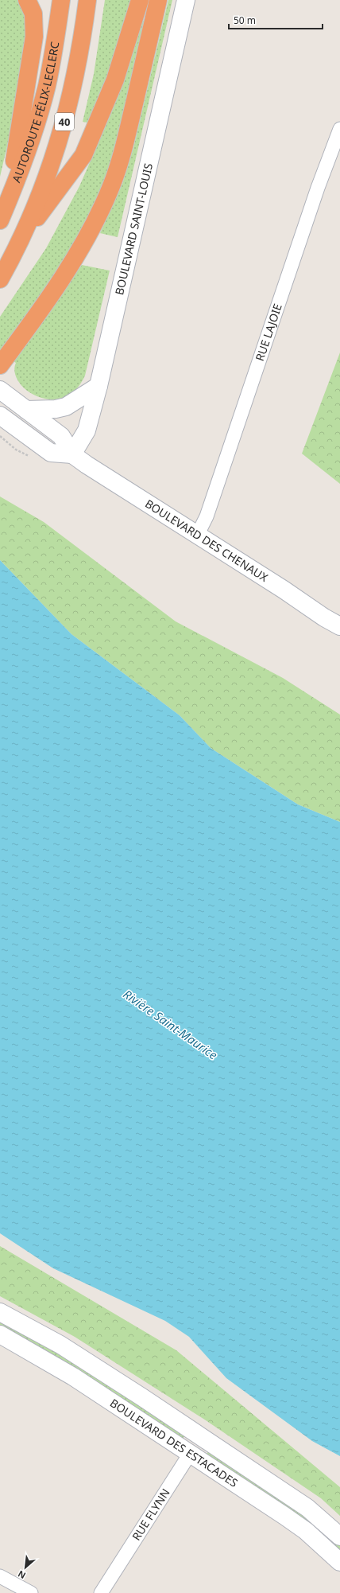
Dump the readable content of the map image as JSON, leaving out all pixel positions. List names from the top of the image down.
{
  "streets": {
    "highway": ["AUTOROUTE FÉLIX-LECLERC", "40"],
    "street": [
      "BOULEVARD SAINT-LOUIS",
      "RUE LAJOIE",
      "BOULEVARD DES CHENAUX",
      "BOULEVARD DES ESTACADES",
      "RUE FLYNN"
    ]
  },
  "crossings": [
    ["BOULEVARD SAINT-LOUIS", "BOULEVARD DES CHENAUX"],
    ["RUE LAJOIE", "BOULEVARD DES CHENAUX"],
    ["BOULEVARD DES ESTACADES", "RUE FLYNN"]
  ],
  "water": ["Rivière Saint-Maurice"],
  "scale_bar": "50 m",
  "north": "bottom left"
}
